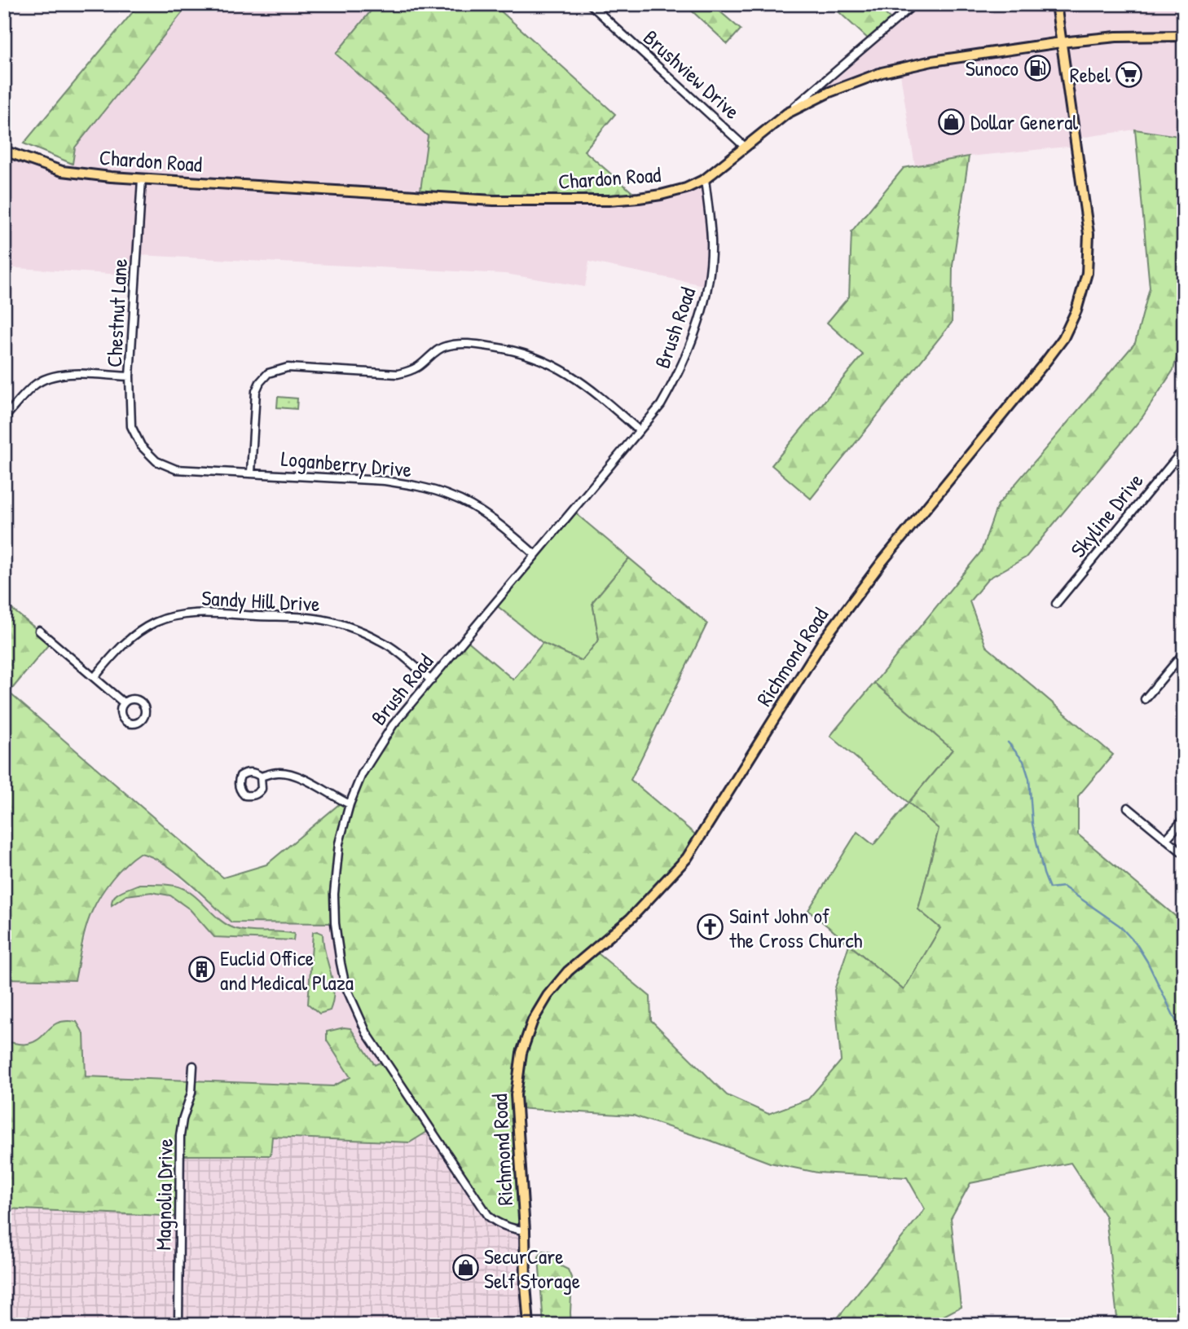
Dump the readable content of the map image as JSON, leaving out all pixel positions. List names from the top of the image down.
{
  "streets": {
    "main road": ["Chardon Road", "Richmond Road"],
    "street": [
      "Brushview Drive",
      "Chestnut Lane",
      "Brush Road",
      "Loganberry Drive",
      "Skyline Drive",
      "Sandy Hill Drive",
      "Magnolia Drive"
    ]
  },
  "crossings": [
    ["Brushview Drive", "Chardon Road"],
    ["Chardon Road", "Chestnut Lane"],
    ["Chardon Road", "Brush Road"],
    ["Chardon Road", "Richmond Road"],
    ["Chestnut Lane", "Loganberry Drive"],
    ["Brush Road", "Loganberry Drive"],
    ["Brush Road", "Sandy Hill Drive"],
    ["Brush Road", "Richmond Road"]
  ],
  "places": {
    "fuel station": ["Sunoco"],
    "supermarket": ["Rebel"],
    "shop": ["Dollar General", "SecurCare Self Storage"],
    "church": ["Saint John of the Cross Church"],
    "building": ["Euclid Office and Medical Plaza"]
  }
}
